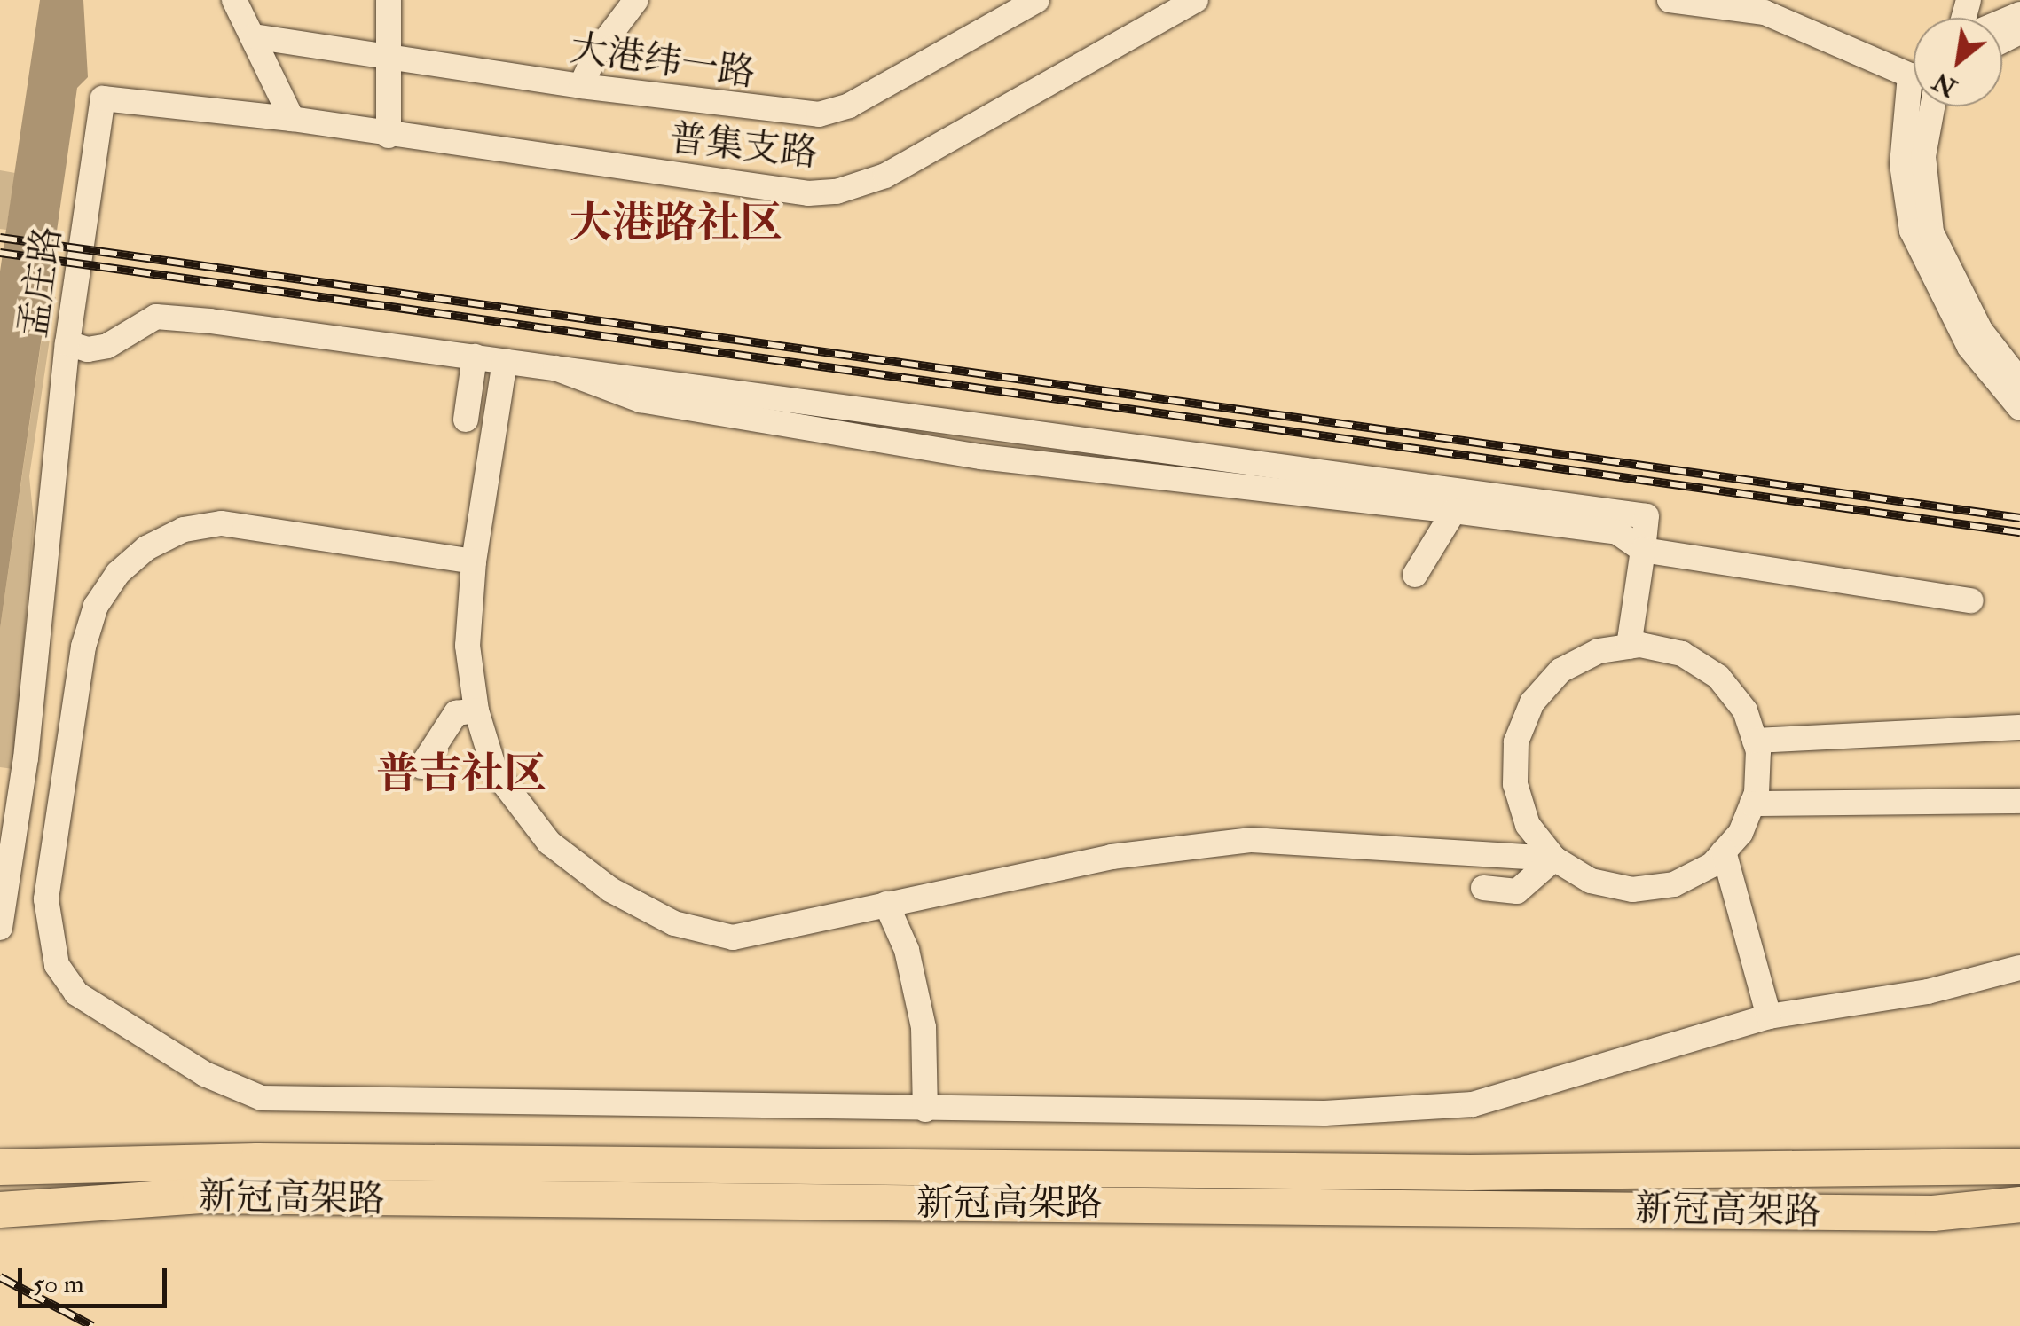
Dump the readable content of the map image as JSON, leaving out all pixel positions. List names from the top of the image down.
{
  "streets": {
    "highway": ["新冠高架路"],
    "street": ["大港纬一路", "普集支路", "孟庄路"]
  },
  "crossings": [
    ["普集支路", "孟庄路"]
  ],
  "districts": ["大港路社区", "普吉社区"],
  "scale_bar": "50 m",
  "north": "bottom left"
}
